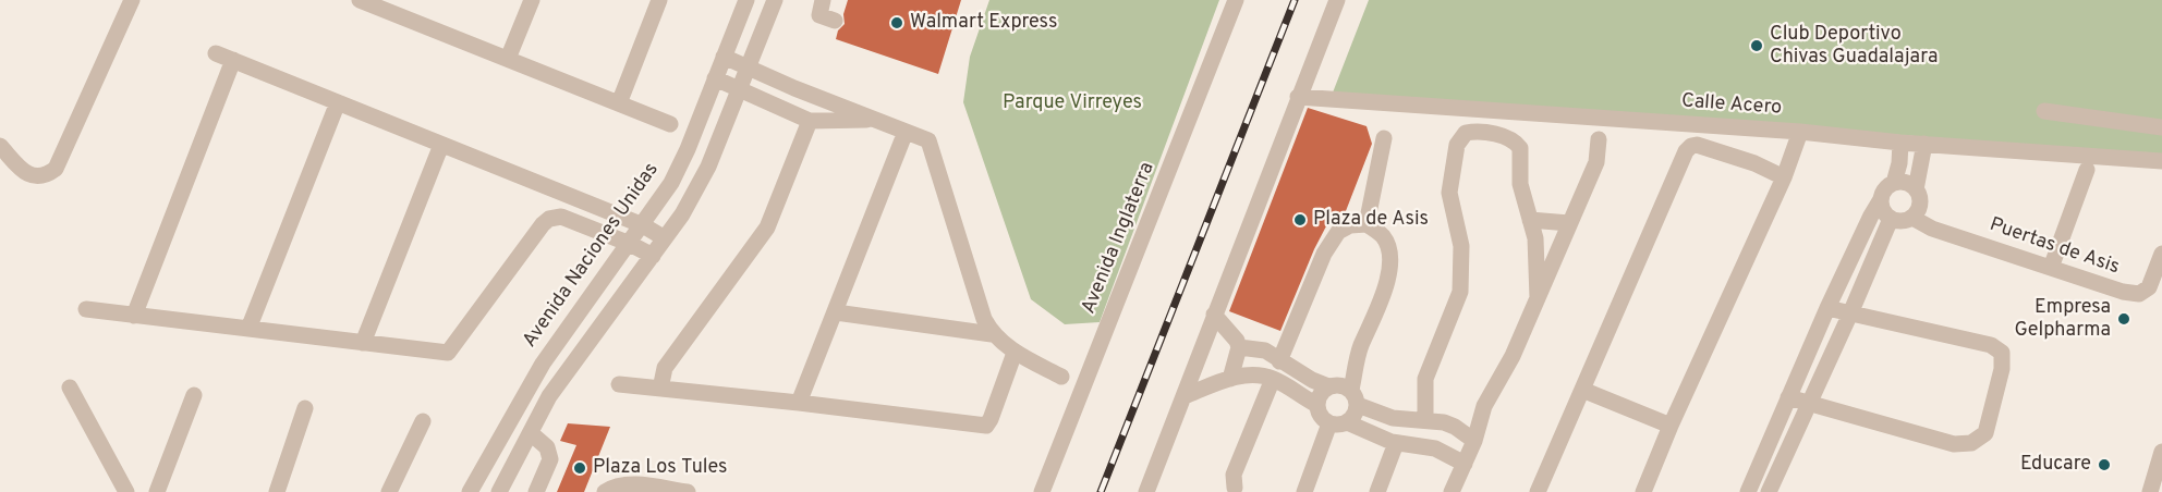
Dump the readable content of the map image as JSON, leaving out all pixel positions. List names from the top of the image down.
{
  "streets": {
    "street": [
      "Calle Acero",
      "Avenida Inglaterra",
      "Puertas de Asis",
      "Avenida Naciones Unidas"
    ]
  },
  "parks": ["Parque Virreyes"],
  "places": [
    "Walmart Express",
    "Club Deportivo Chivas Guadalajara",
    "Plaza de Asis",
    "Empresa Gelpharma",
    "Educare",
    "Plaza Los Tules"
  ]
}
